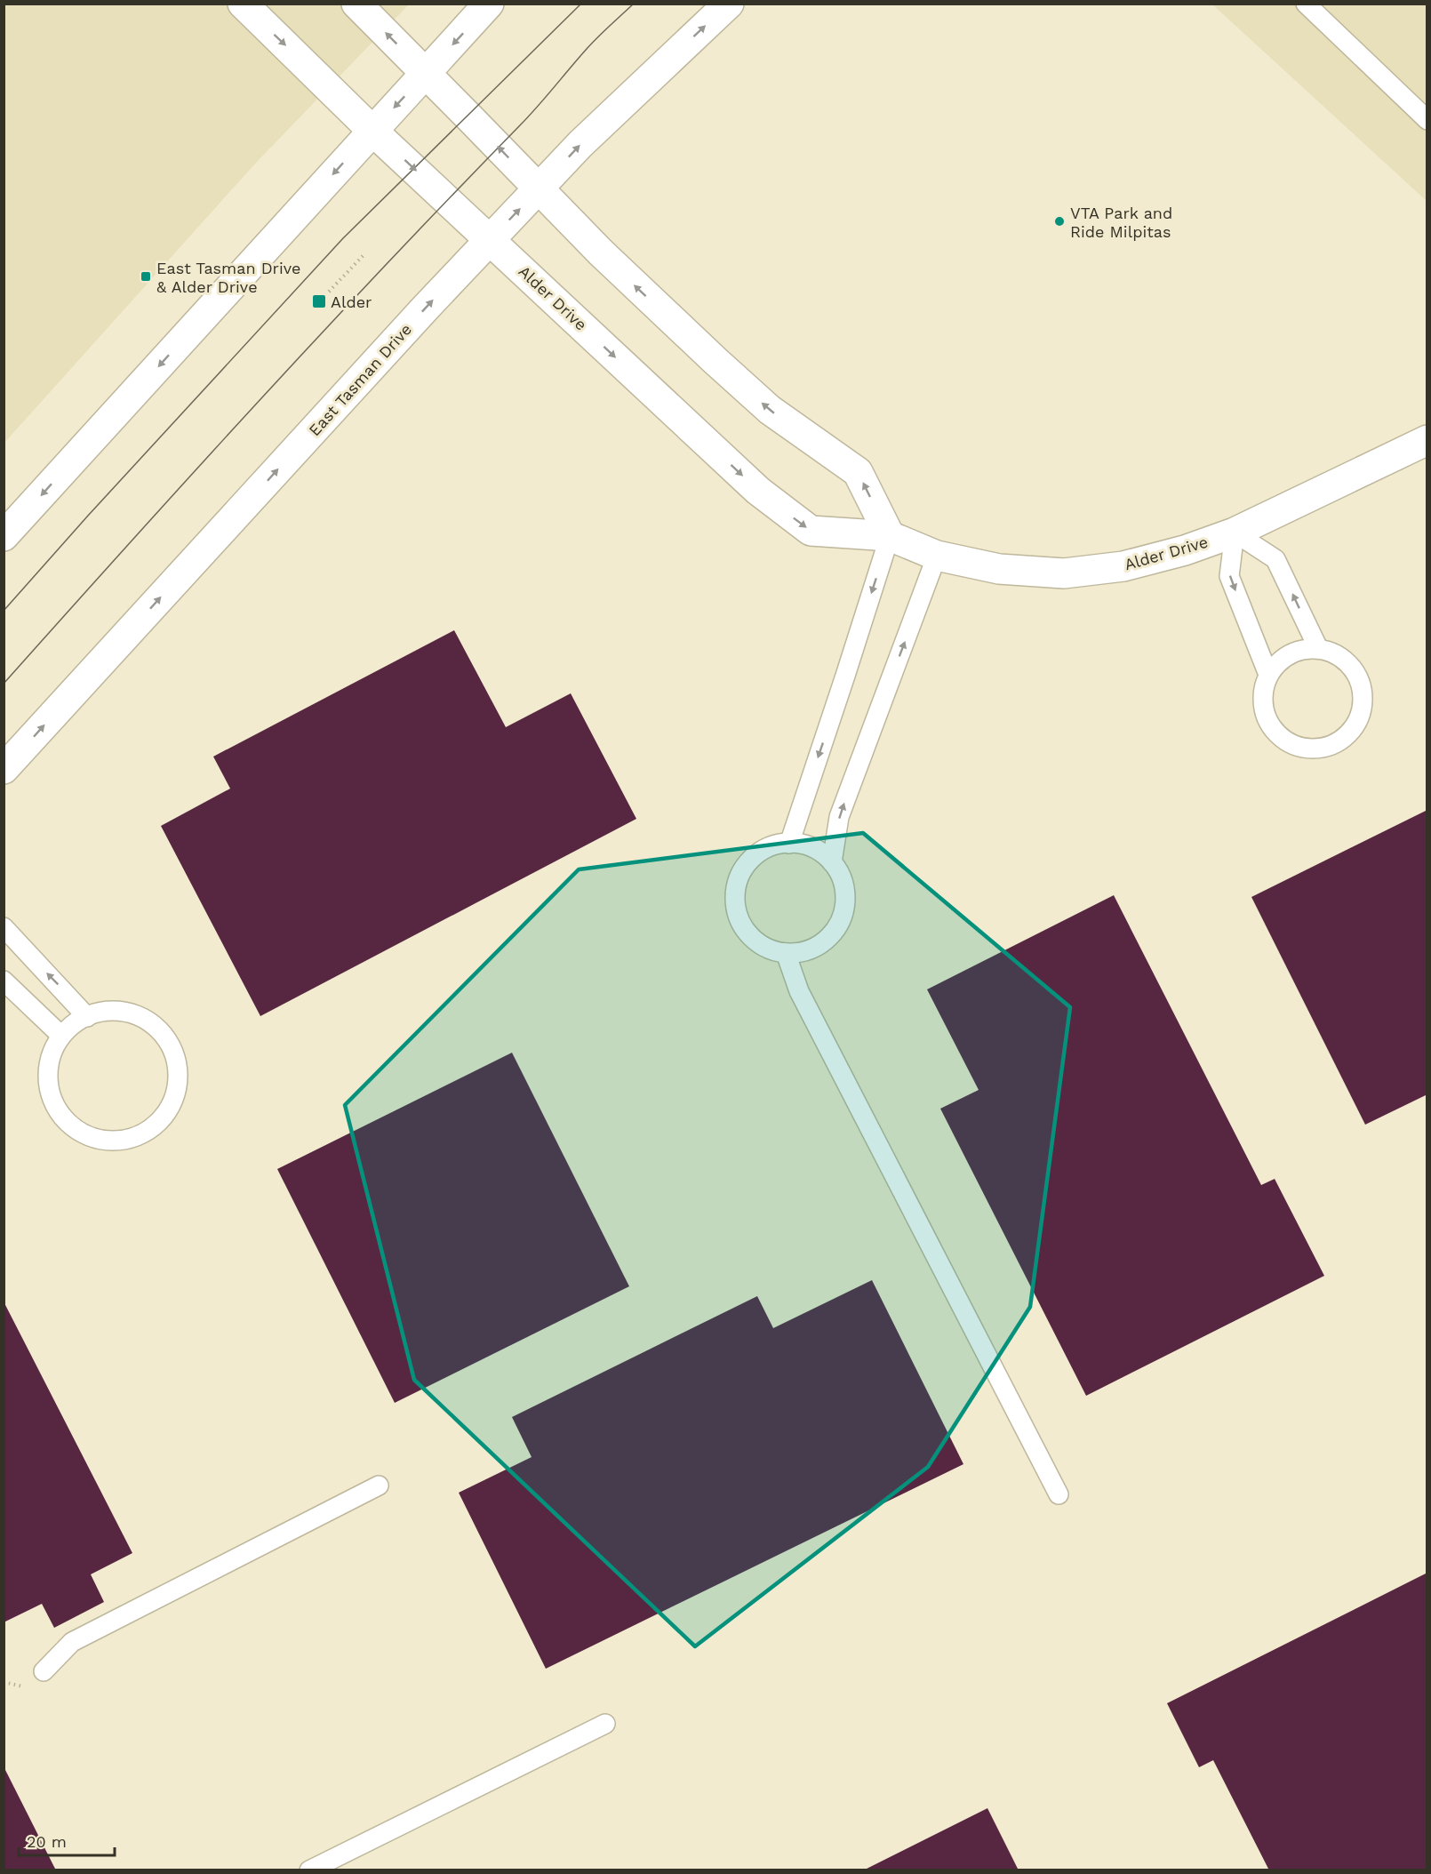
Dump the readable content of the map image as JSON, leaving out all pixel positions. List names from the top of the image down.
{
  "streets": {
    "street": ["Alder Drive", "East Tasman Drive"]
  },
  "crossings": [
    ["Alder Drive", "East Tasman Drive"]
  ],
  "places": {
    "other": ["VTA Park and Ride Milpitas"],
    "transit": ["East Tasman Drive & Alder Drive", "Alder"]
  },
  "scale_bar": "20 m"
}
